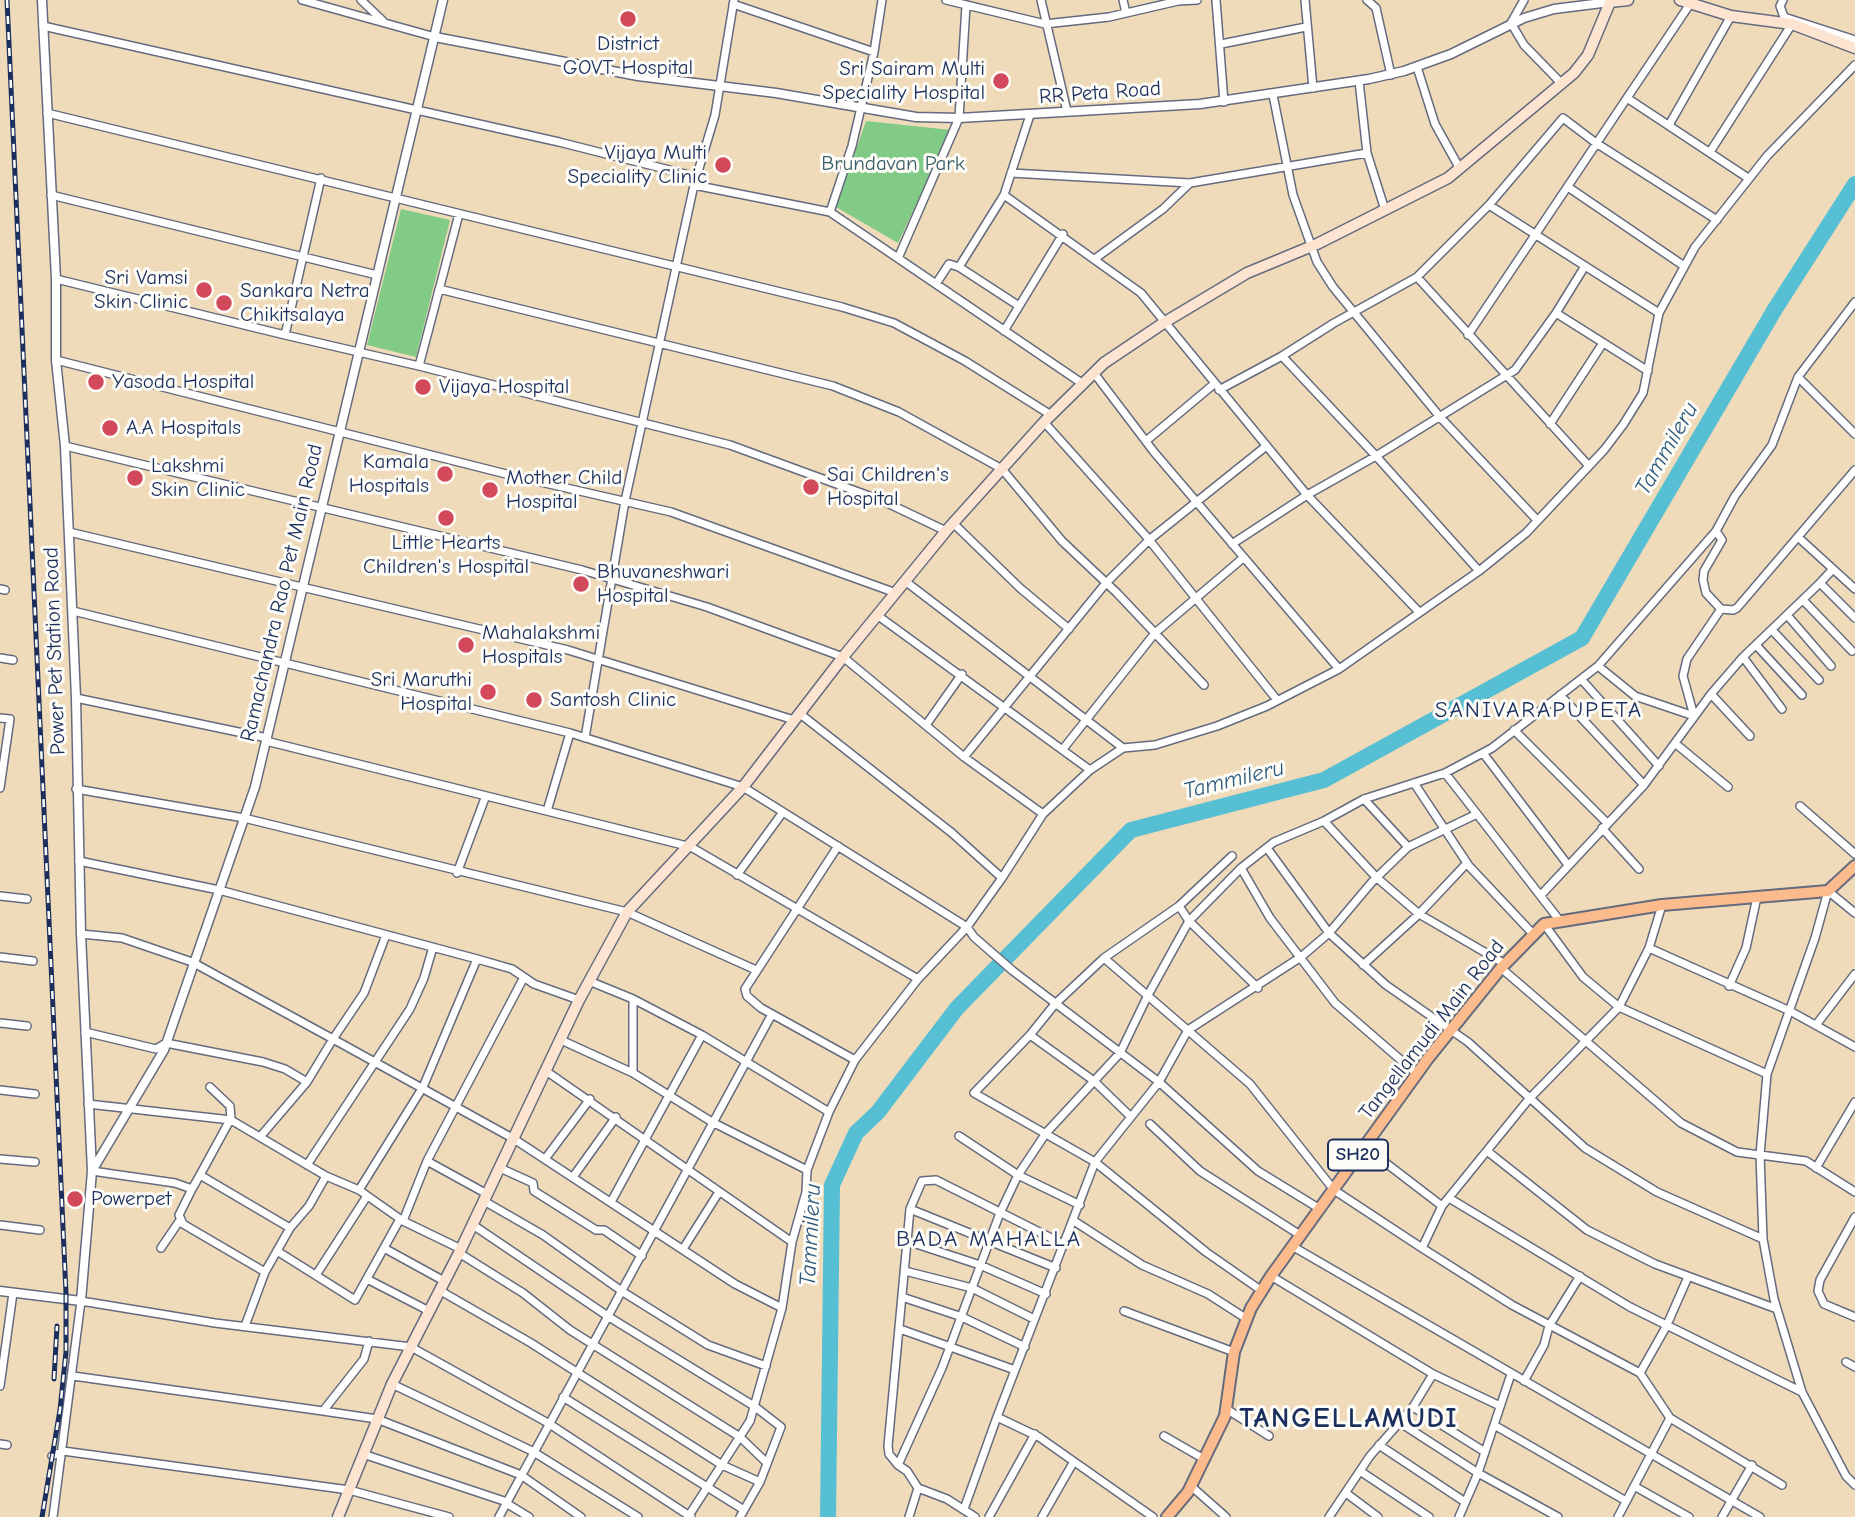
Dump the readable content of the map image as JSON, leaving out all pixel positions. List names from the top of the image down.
{
  "streets": {
    "main road": ["Tangellamudi Main Road", "SH20"],
    "street": ["RR Peta Road", "Ramachandra Rao Pet Main Road", "Power Pet Station Road"]
  },
  "crossings": [
    ["RR Peta Road", "Ramachandra Rao Pet Main Road"],
    ["Ramachandra Rao Pet Main Road", "Power Pet Station Road"]
  ],
  "districts": ["SANIVARAPUPETA", "BADA MAHALLA", "TANGELLAMUDI"],
  "water": ["Tammileru"],
  "parks": ["Brundavan Park"],
  "places": [
    "District GOVT. Hospital",
    "Sri Sairam Multi Speciality Hospital",
    "Vijaya Multi Speciality Clinic",
    "Sri Vamsi Skin Clinic",
    "Sankara Netra Chikitsalaya",
    "Yasoda Hospital",
    "Vijaya Hospital",
    "A.A Hospitals",
    "Kamala Hospitals",
    "Lakshmi Skin Clinic",
    "Sai Children's Hospital",
    "Mother Child Hospital",
    "Little Hearts Children's Hospital",
    "Bhuvaneshwari Hospital",
    "Mahalakshmi Hospitals",
    "Sri Maruthi Hospital",
    "Santosh Clinic",
    "Powerpet"
  ]
}
